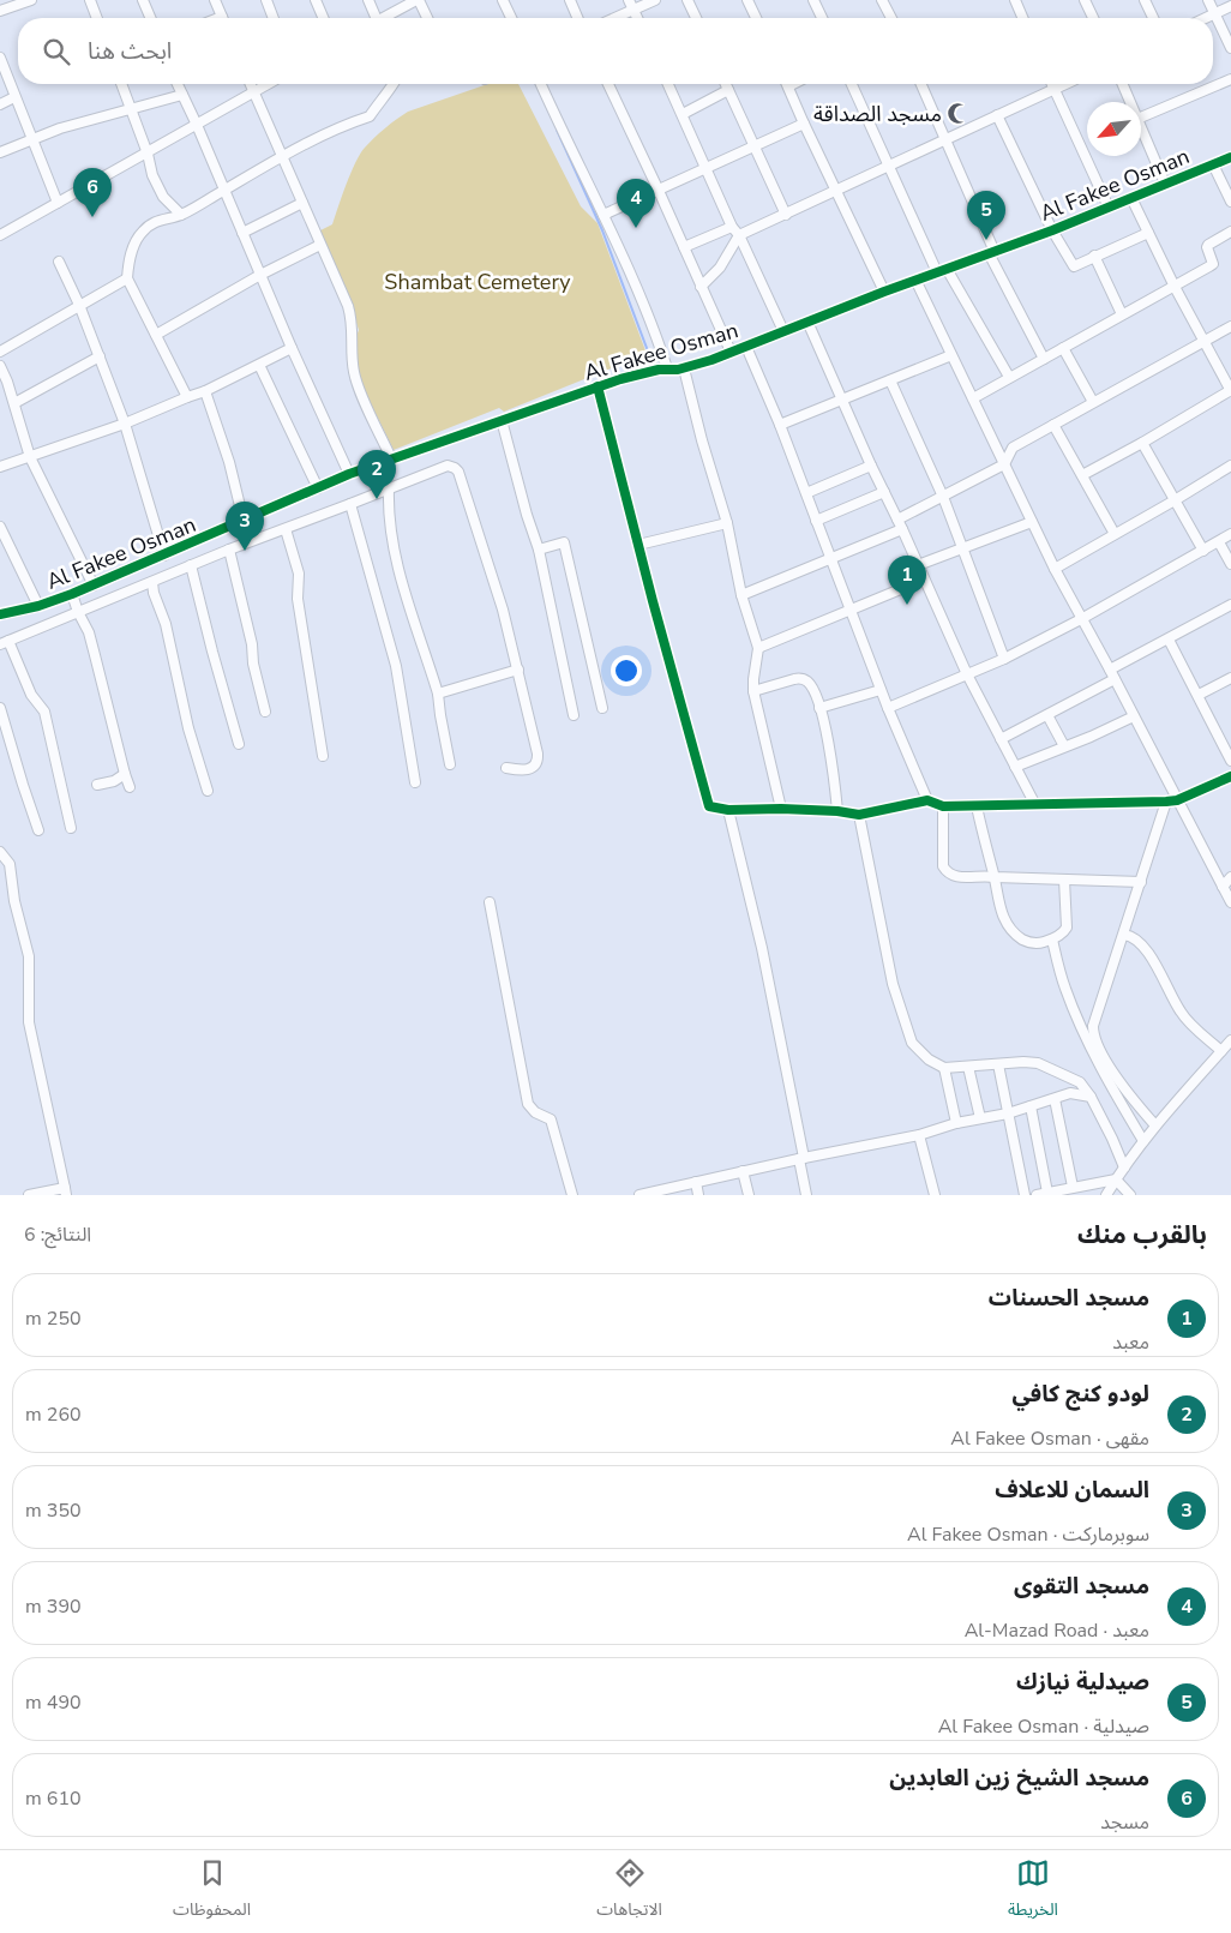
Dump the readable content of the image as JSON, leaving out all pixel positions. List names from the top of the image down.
{
  "streets": {
    "street": ["Al Fakee Osman"]
  },
  "parks": ["Shambat Cemetery"],
  "places": {
    "mosque": ["مسجد الصداقة"]
  },
  "north": "bottom left",
  "page": {
    "search": "ابحث هنا",
    "pins": [
      "6",
      "4",
      "5",
      "2",
      "3",
      "1"
    ],
    "heading": ["بالقرب منك", "النتائج: 6"],
    "list": [
      {
        "mark": "1",
        "name": "مسجد الحسنات",
        "note": "معبد",
        "value": "250 m"
      },
      {
        "mark": "2",
        "name": "لودو كنج كافي",
        "note": "مقهى · Al Fakee Osman",
        "value": "260 m"
      },
      {
        "mark": "3",
        "name": "السمان للاعلاف",
        "note": "سوبرماركت · Al Fakee Osman",
        "value": "350 m"
      },
      {
        "mark": "4",
        "name": "مسجد التقوى",
        "note": "معبد · Al-Mazad Road",
        "value": "390 m"
      },
      {
        "mark": "5",
        "name": "صيدلية نيازك",
        "note": "صيدلية · Al Fakee Osman",
        "value": "490 m"
      },
      {
        "mark": "6",
        "name": "مسجد الشيخ زين العابدين",
        "note": "مسجد",
        "value": "610 m"
      }
    ],
    "nav": ["الخريطة", "الاتجاهات", "المحفوظات"]
  }
}
